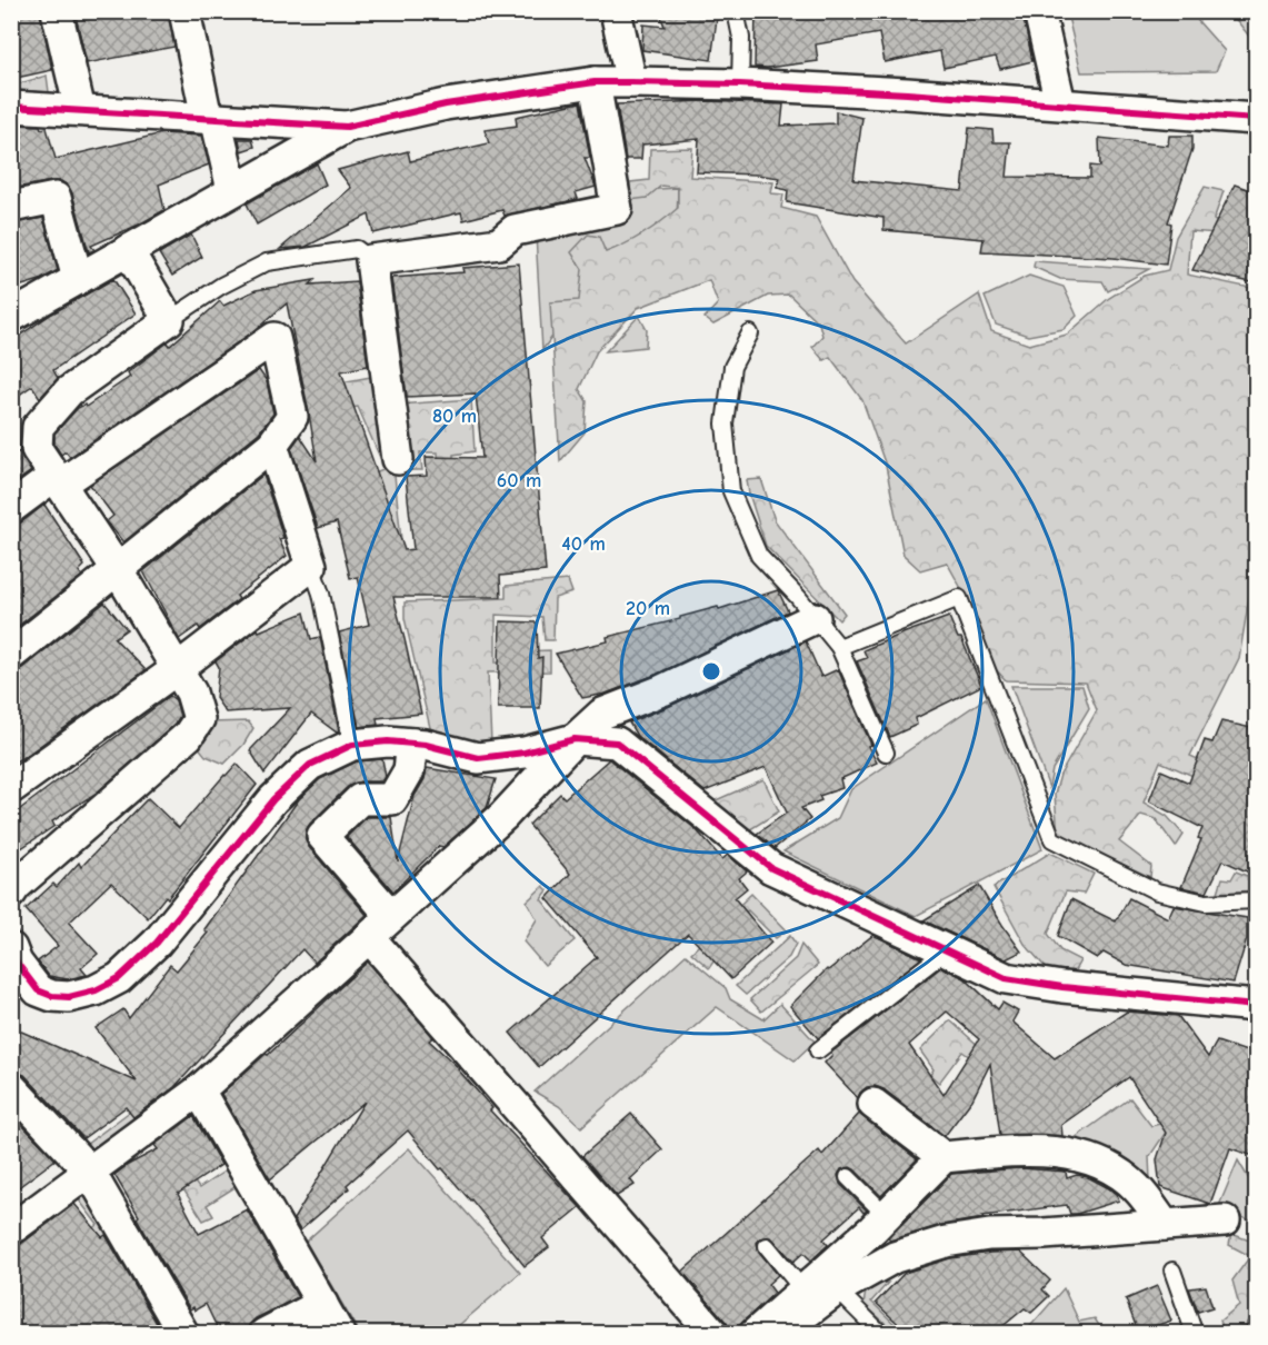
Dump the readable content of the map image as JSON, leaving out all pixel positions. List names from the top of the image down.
{
  "rings": [
    "80 m",
    "60 m",
    "40 m",
    "20 m"
  ]
}
